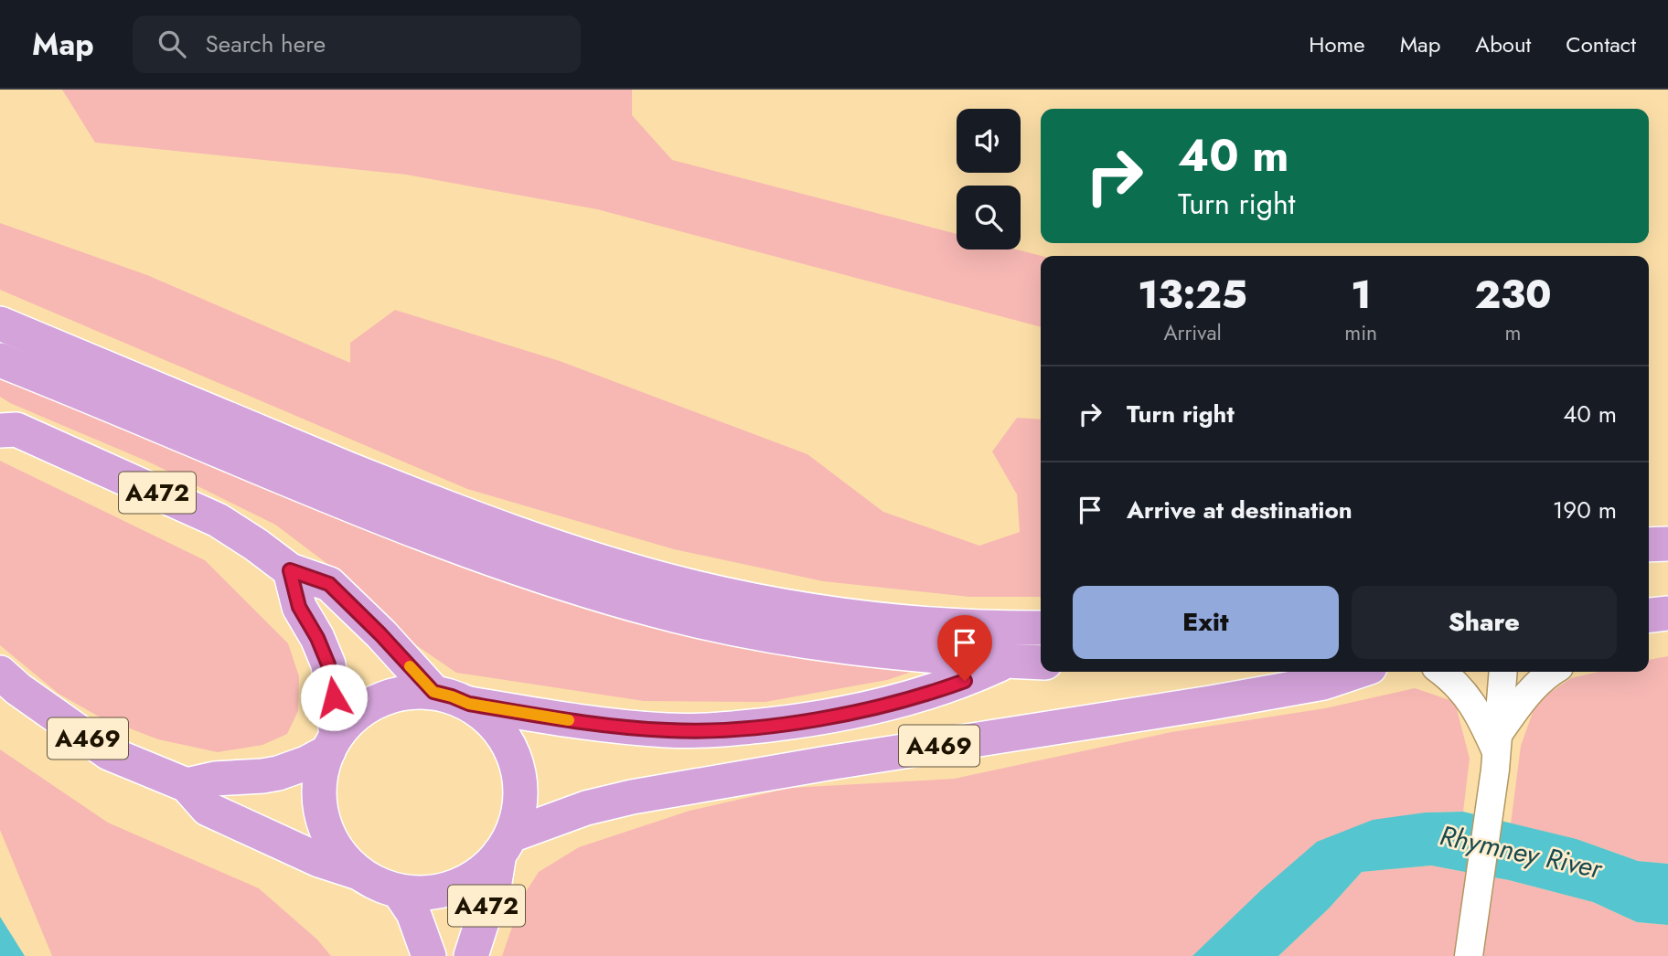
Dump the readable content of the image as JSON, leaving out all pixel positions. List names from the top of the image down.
{
  "streets": {
    "main road": ["A472", "A469"]
  },
  "crossings": [
    ["A472", "A469"]
  ],
  "water": ["Rhymney River"],
  "page": {
    "header": "Map",
    "search": "Search here",
    "nav": [
      "Home",
      "Map",
      "About",
      "Contact"
    ],
    "turn": ["40 m", "Turn right"],
    "eta": [
      "13:25",
      "Arrival",
      "1",
      "min",
      "230",
      "m"
    ],
    "list": [
      {
        "name": "Turn right",
        "value": "40 m"
      },
      {
        "name": "Arrive at destination",
        "value": "190 m"
      }
    ],
    "buttons": ["Exit", "Share"]
  }
}
